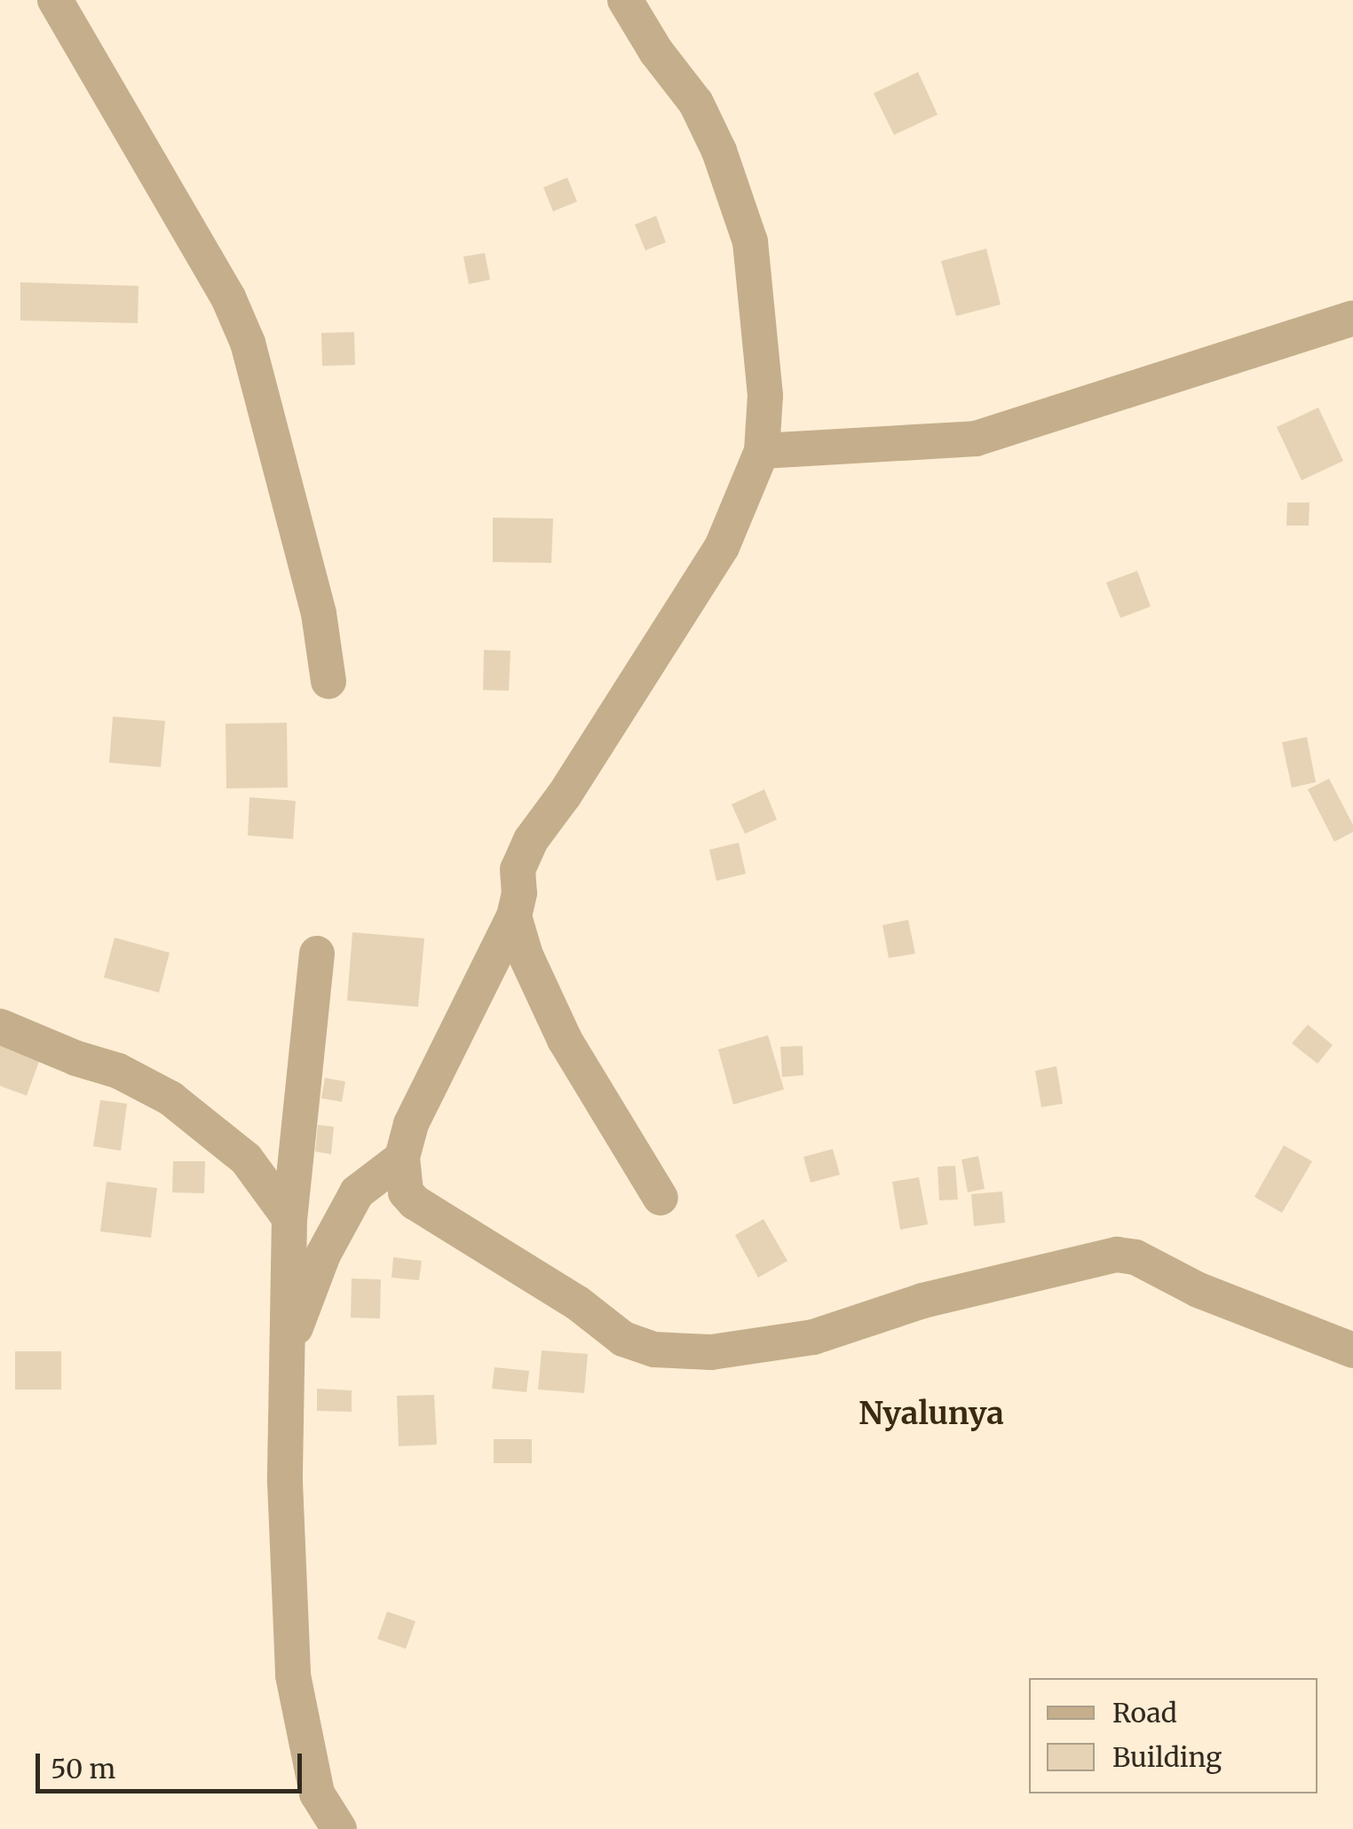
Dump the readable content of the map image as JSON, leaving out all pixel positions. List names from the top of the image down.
{
  "districts": ["Nyalunya"],
  "legend": ["Road", "Building"],
  "scale_bar": "50 m"
}
